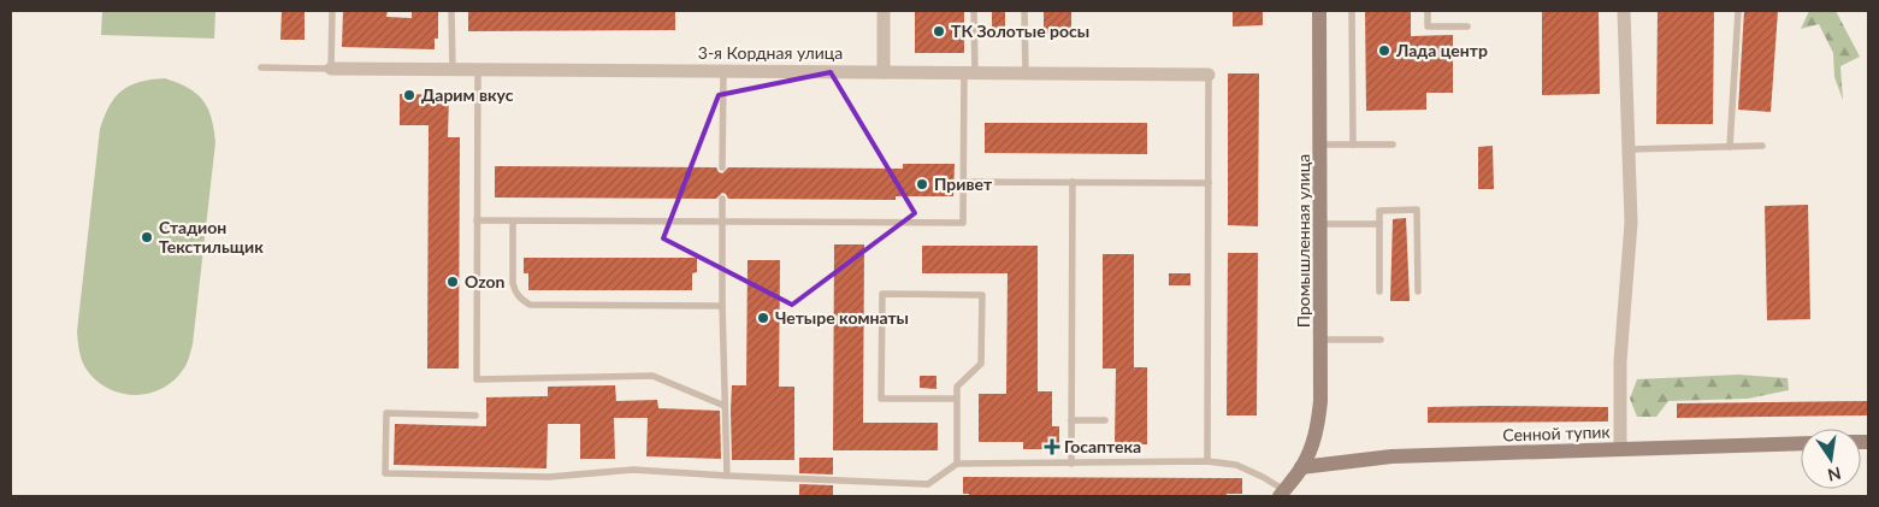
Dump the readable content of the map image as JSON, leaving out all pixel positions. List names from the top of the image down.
{
  "streets": {
    "main road": ["Промышленная улица", "Сенной тупик"],
    "street": ["3-я Кордная улица"]
  },
  "crossings": [
    ["Промышленная улица", "Сенной тупик"]
  ],
  "places": {
    "other": [
      "ТК Золотые росы",
      "Лада центр",
      "Дарим вкус",
      "Привет",
      "Стадион Текстильщик",
      "Ozon",
      "Четыре комнаты"
    ],
    "health": ["Госаптека"]
  },
  "north": "bottom"
}
